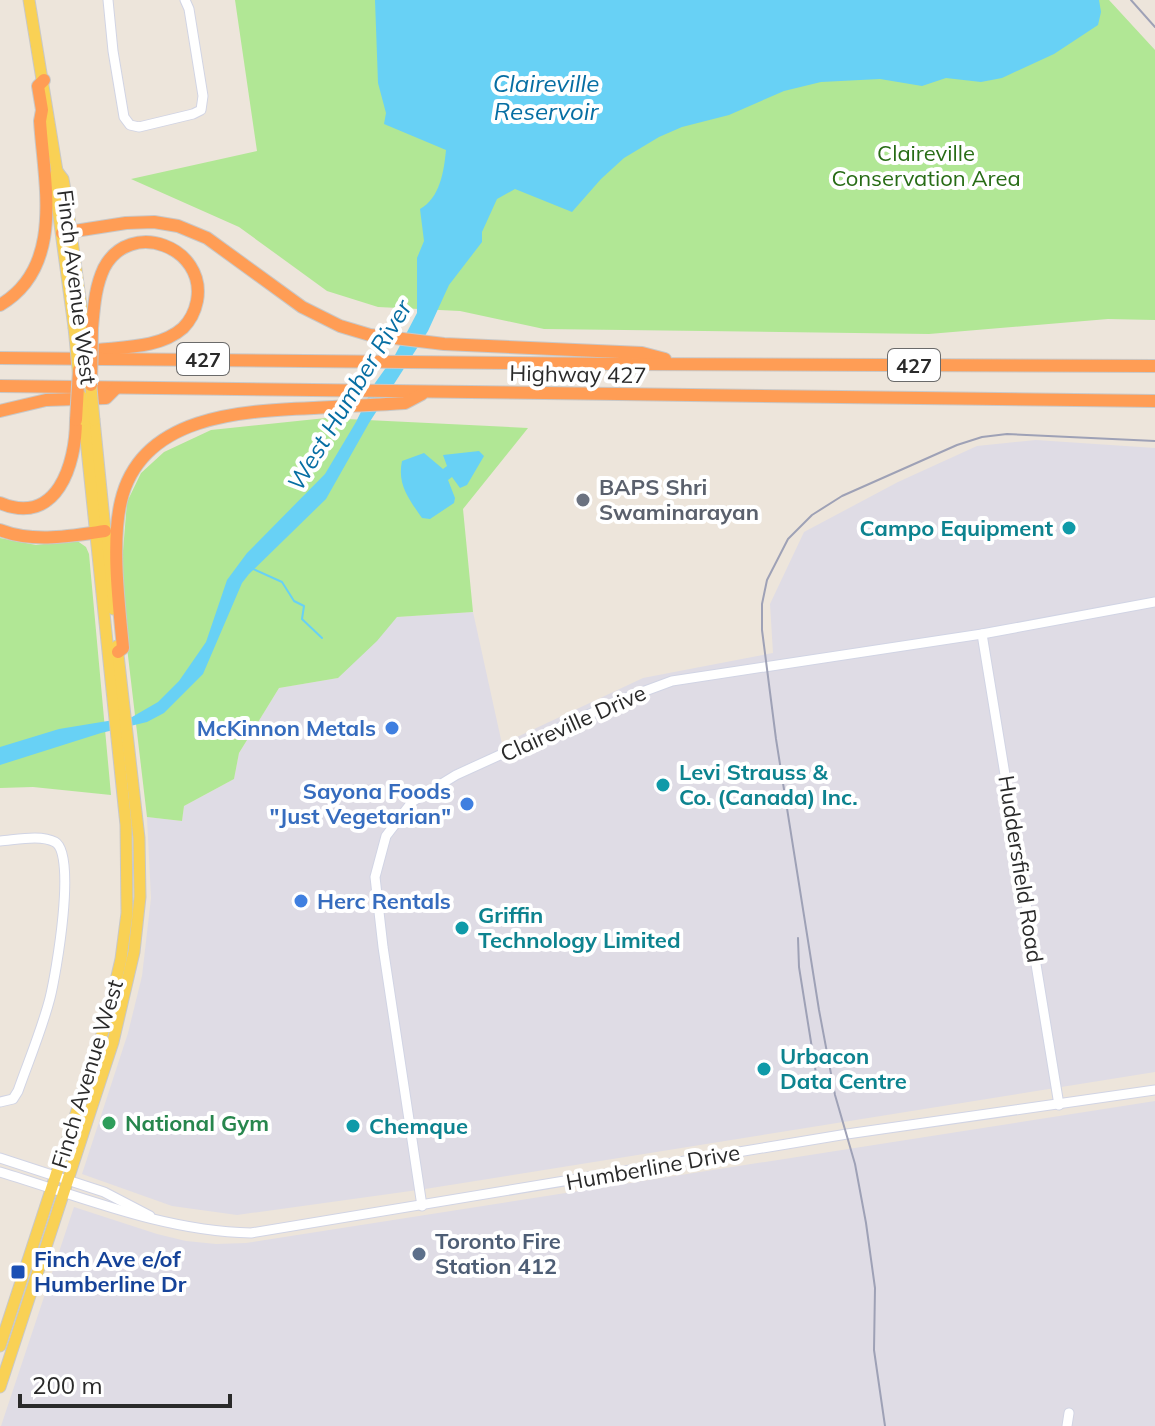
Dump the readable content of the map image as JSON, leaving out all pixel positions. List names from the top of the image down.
{
  "streets": {
    "highway": ["427", "Highway 427"],
    "main road": ["Finch Avenue West"],
    "street": ["Claireville Drive", "Huddersfield Road", "Humberline Drive"]
  },
  "crossings": [
    ["Finch Avenue West", "Humberline Drive"],
    ["Claireville Drive", "Huddersfield Road"],
    ["Claireville Drive", "Humberline Drive"],
    ["Huddersfield Road", "Humberline Drive"]
  ],
  "water": ["Claireville Reservoir", "West Humber River"],
  "parks": ["Claireville Conservation Area"],
  "places": {
    "other": [
      "BAPS Shri Swaminarayan",
      "Campo Equipment",
      "McKinnon Metals",
      "Levi Strauss & Co. (Canada) Inc.",
      "Sayona Foods \"Just Vegetarian\"",
      "Herc Rentals",
      "Griffin Technology Limited",
      "Urbacon Data Centre",
      "National Gym",
      "Chemque",
      "Toronto Fire Station 412"
    ],
    "transit": ["Finch Ave e/of Humberline Dr"]
  },
  "scale_bar": "200 m"
}
